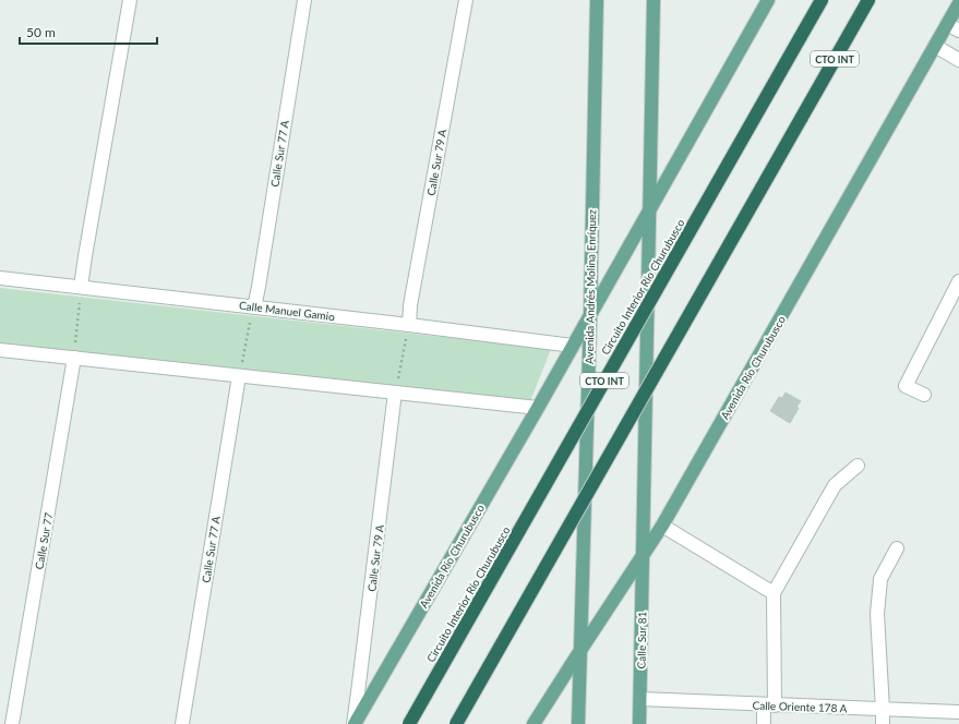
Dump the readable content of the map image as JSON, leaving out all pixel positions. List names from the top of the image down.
{
  "streets": {
    "highway": ["CTO INT", "Circuito Interior Río Churubusco"],
    "main road": ["Avenida Andrés Molina Enríquez", "Avenida Río Churubusco", "Calle Sur 81"],
    "street": [
      "Calle Sur 77 A",
      "Calle Sur 79 A",
      "Calle Manuel Gamio",
      "Calle Sur 77",
      "Calle Oriente 178 A"
    ]
  },
  "crossings": [
    ["Calle Sur 77 A", "Calle Manuel Gamio"],
    ["Calle Sur 79 A", "Calle Manuel Gamio"],
    ["Calle Sur 79 A", "Avenida Río Churubusco"],
    ["Avenida Andrés Molina Enríquez", "Avenida Río Churubusco"],
    ["Calle Manuel Gamio", "Avenida Río Churubusco"],
    ["Avenida Río Churubusco", "Calle Sur 81"],
    ["Calle Sur 81", "Calle Oriente 178 A"]
  ],
  "scale_bar": "50 m"
}
